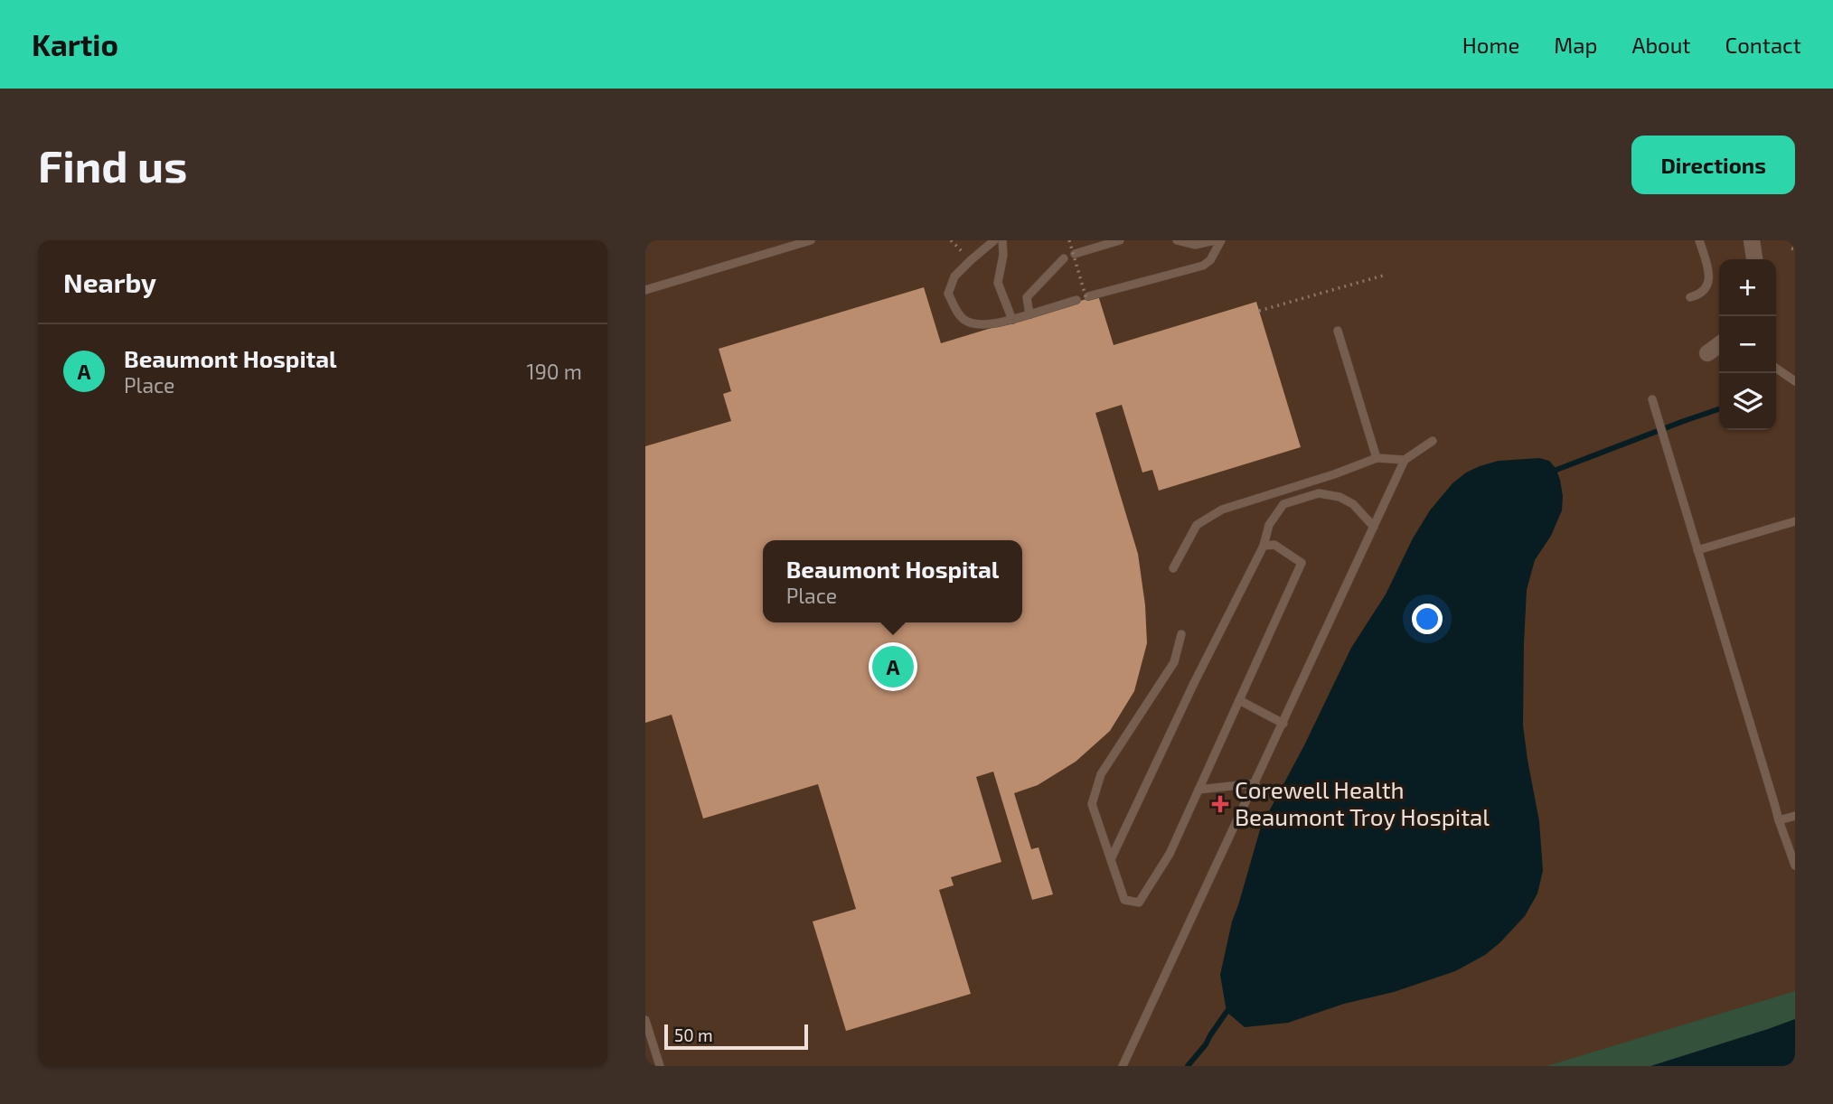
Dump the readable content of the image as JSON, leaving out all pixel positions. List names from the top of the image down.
{
  "places": {
    "health": ["Corewell Health Beaumont Troy Hospital"]
  },
  "scale_bar": "50 m",
  "page": {
    "header": "Kartio",
    "nav": [
      "Home",
      "Map",
      "About",
      "Contact"
    ],
    "buttons": "Directions",
    "title": "Find us",
    "heading": "Nearby",
    "map_buttons": ["+", "−"],
    "list": [
      {
        "mark": "A",
        "name": "Beaumont Hospital",
        "note": "Place",
        "value": "190 m"
      }
    ],
    "popup": ["Beaumont Hospital", "Place"],
    "pins": "A",
    "scale": "50 m"
  }
}
